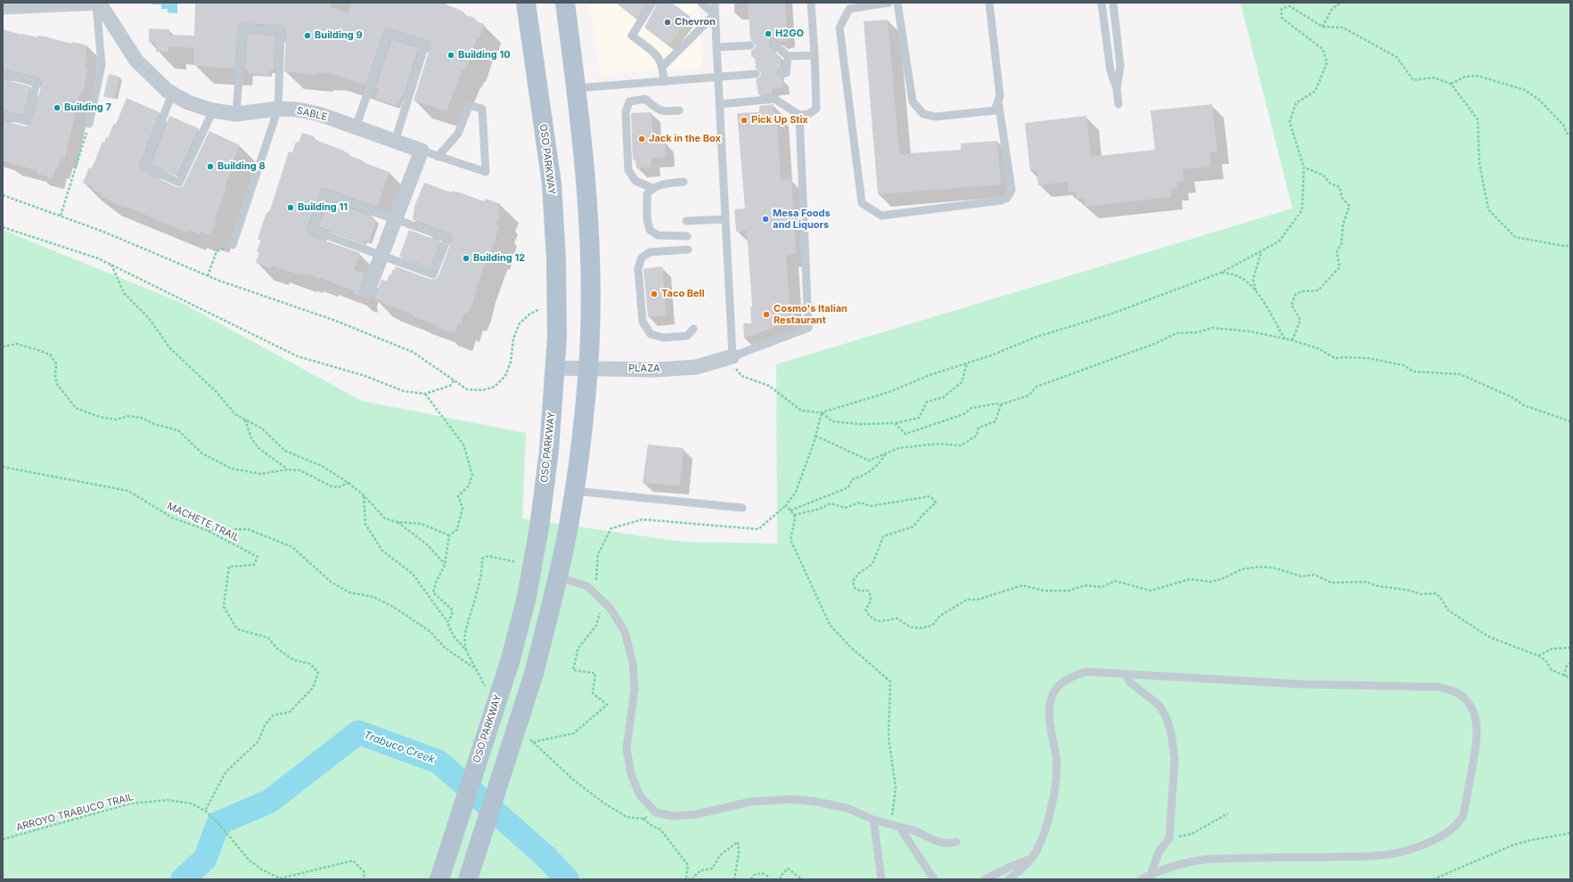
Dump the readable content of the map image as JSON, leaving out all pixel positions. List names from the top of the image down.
{
  "streets": {
    "main road": ["OSO PARKWAY"],
    "street": ["SABLE", "PLAZA"],
    "path": ["MACHETE TRAIL", "ARROYO TRABUCO TRAIL"]
  },
  "crossings": [
    ["OSO PARKWAY", "PLAZA"],
    ["MACHETE TRAIL", "ARROYO TRABUCO TRAIL"]
  ],
  "water": ["Trabuco Creek"],
  "places": [
    "Chevron",
    "H2GO",
    "Building 9",
    "Building 10",
    "Building 7",
    "Pick Up Stix",
    "Jack in the Box",
    "Building 8",
    "Building 11",
    "Mesa Foods and Liquors",
    "Building 12",
    "Taco Bell",
    "Cosmo's Italian Restaurant"
  ]
}
